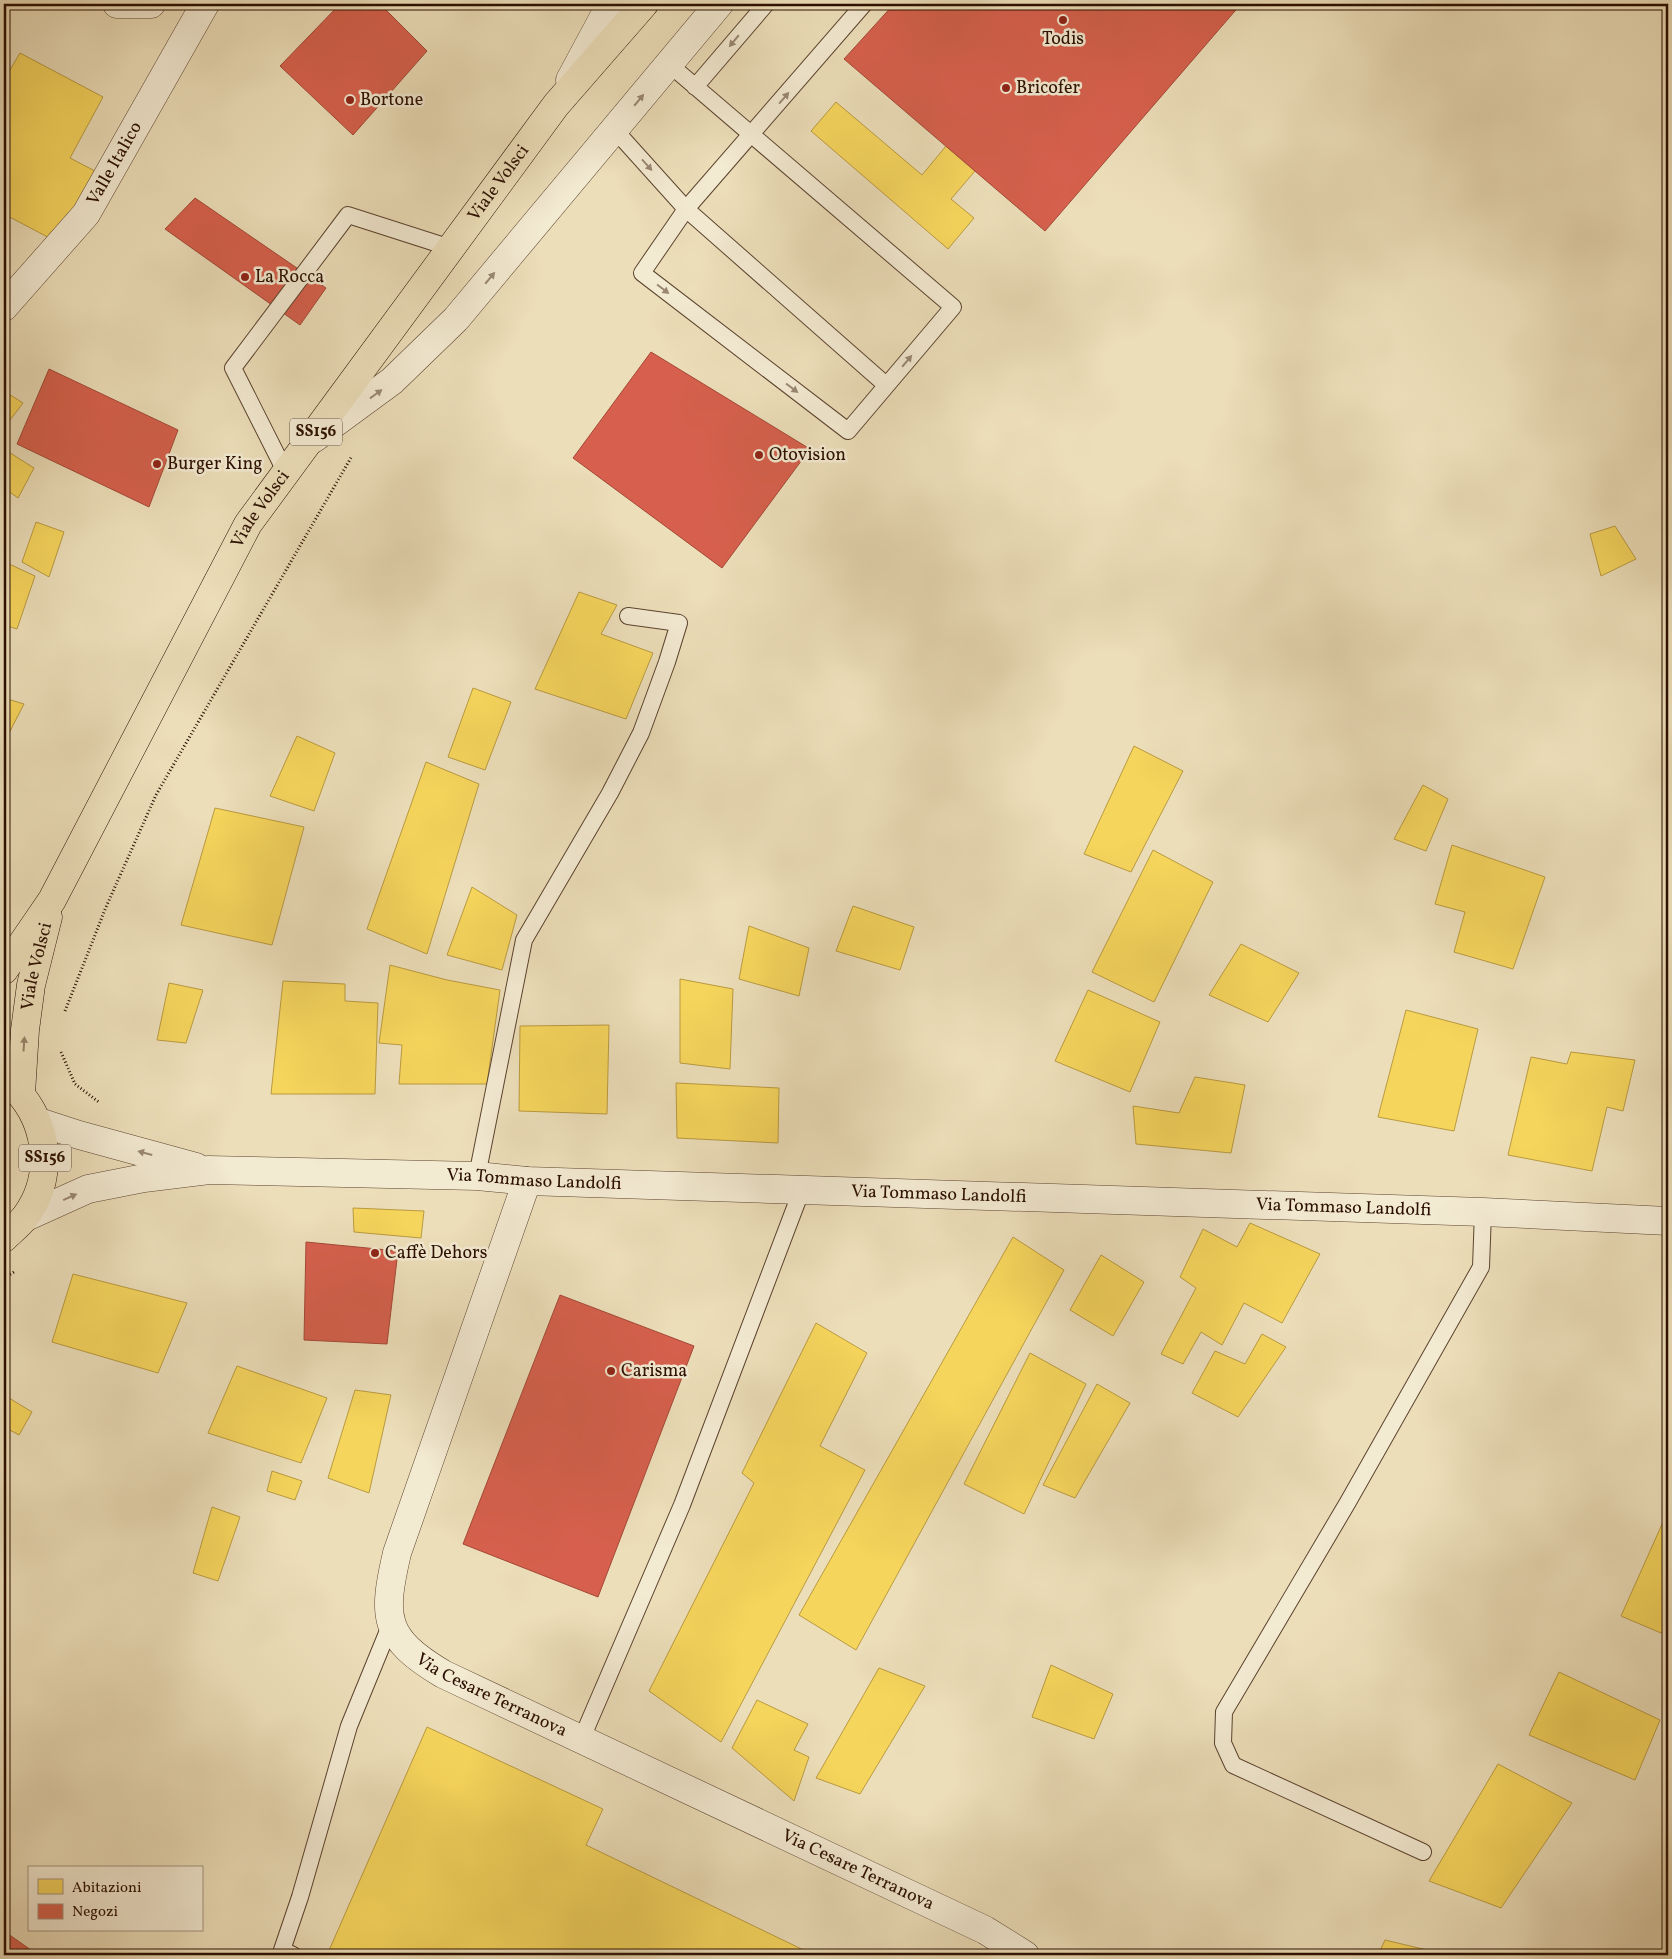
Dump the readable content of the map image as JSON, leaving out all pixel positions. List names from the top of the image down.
{
  "streets": {
    "main road": ["Viale Volsci", "SS156"],
    "street": ["Valle Italico", "Via Tommaso Landolfi", "Via Cesare Terranova"]
  },
  "crossings": [
    ["Viale Volsci", "Via Tommaso Landolfi"],
    ["Via Tommaso Landolfi", "Via Cesare Terranova"]
  ],
  "places": [
    "Todis",
    "Bricofer",
    "Bortone",
    "La Rocca",
    "Otovision",
    "Burger King",
    "Caffè Dehors",
    "Carisma"
  ],
  "legend": ["Abitazioni", "Negozi"]
}
